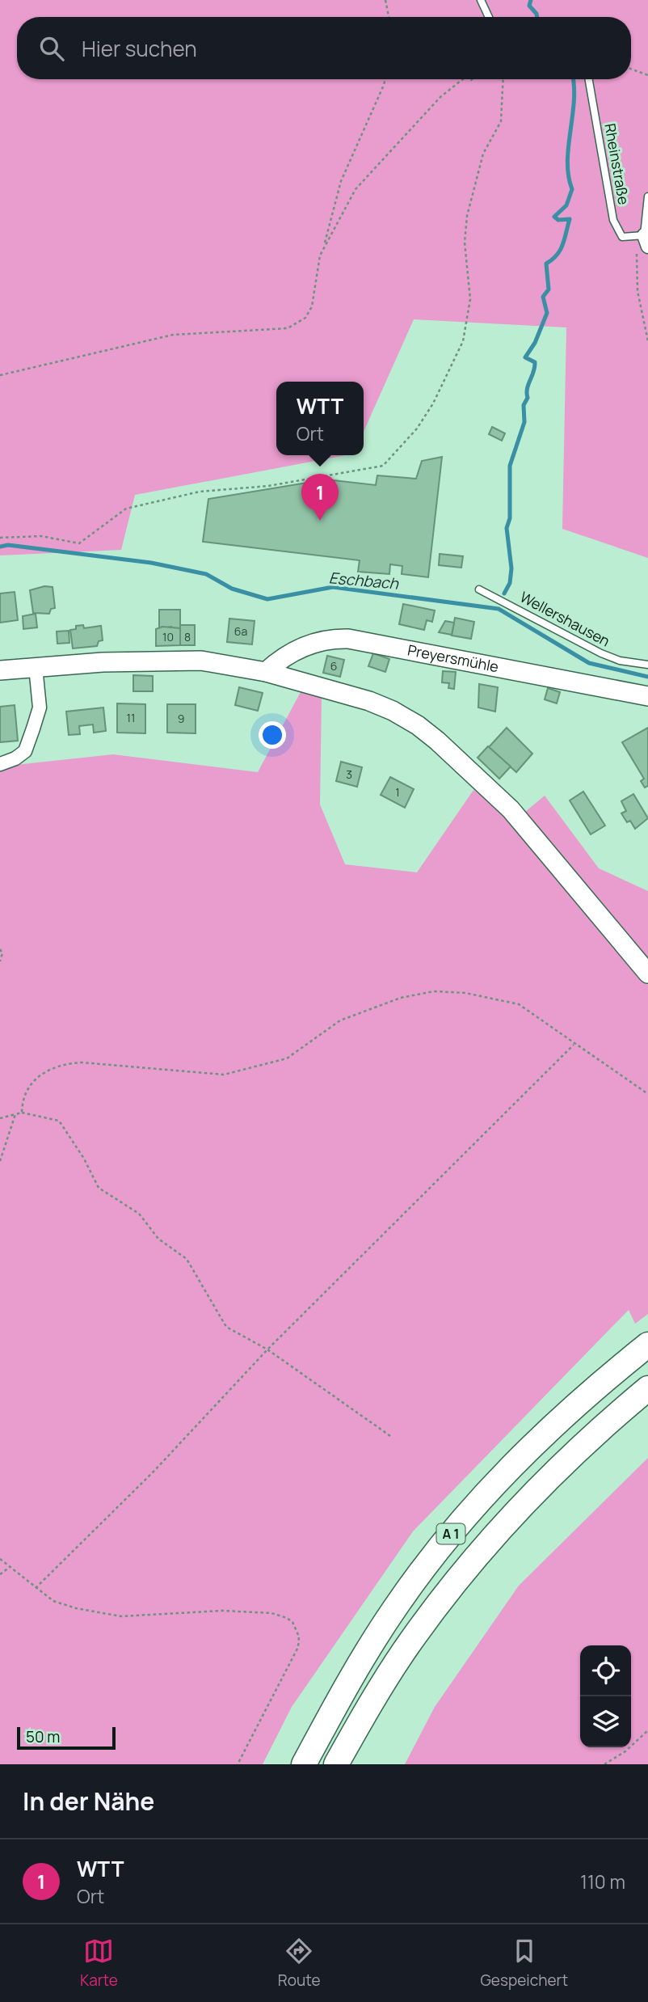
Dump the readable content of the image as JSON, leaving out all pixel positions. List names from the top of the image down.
{
  "streets": {
    "highway": ["A 1"],
    "main road": ["Preyersmühle"],
    "lane": ["Rheinstraße", "Wellershausen"]
  },
  "water": ["Eschbach"],
  "house_numbers": [
    "6a",
    "10",
    "8",
    "6",
    "11",
    "9",
    "3",
    "1"
  ],
  "scale_bar": "50 m",
  "page": {
    "search": "Hier suchen",
    "popup": ["WTT", "Ort"],
    "pins": "1",
    "scale": "50 m",
    "heading": "In der Nähe",
    "list": [
      {
        "mark": "1",
        "name": "WTT",
        "note": "Ort",
        "value": "110 m"
      }
    ],
    "nav": ["Karte", "Route", "Gespeichert"]
  }
}
